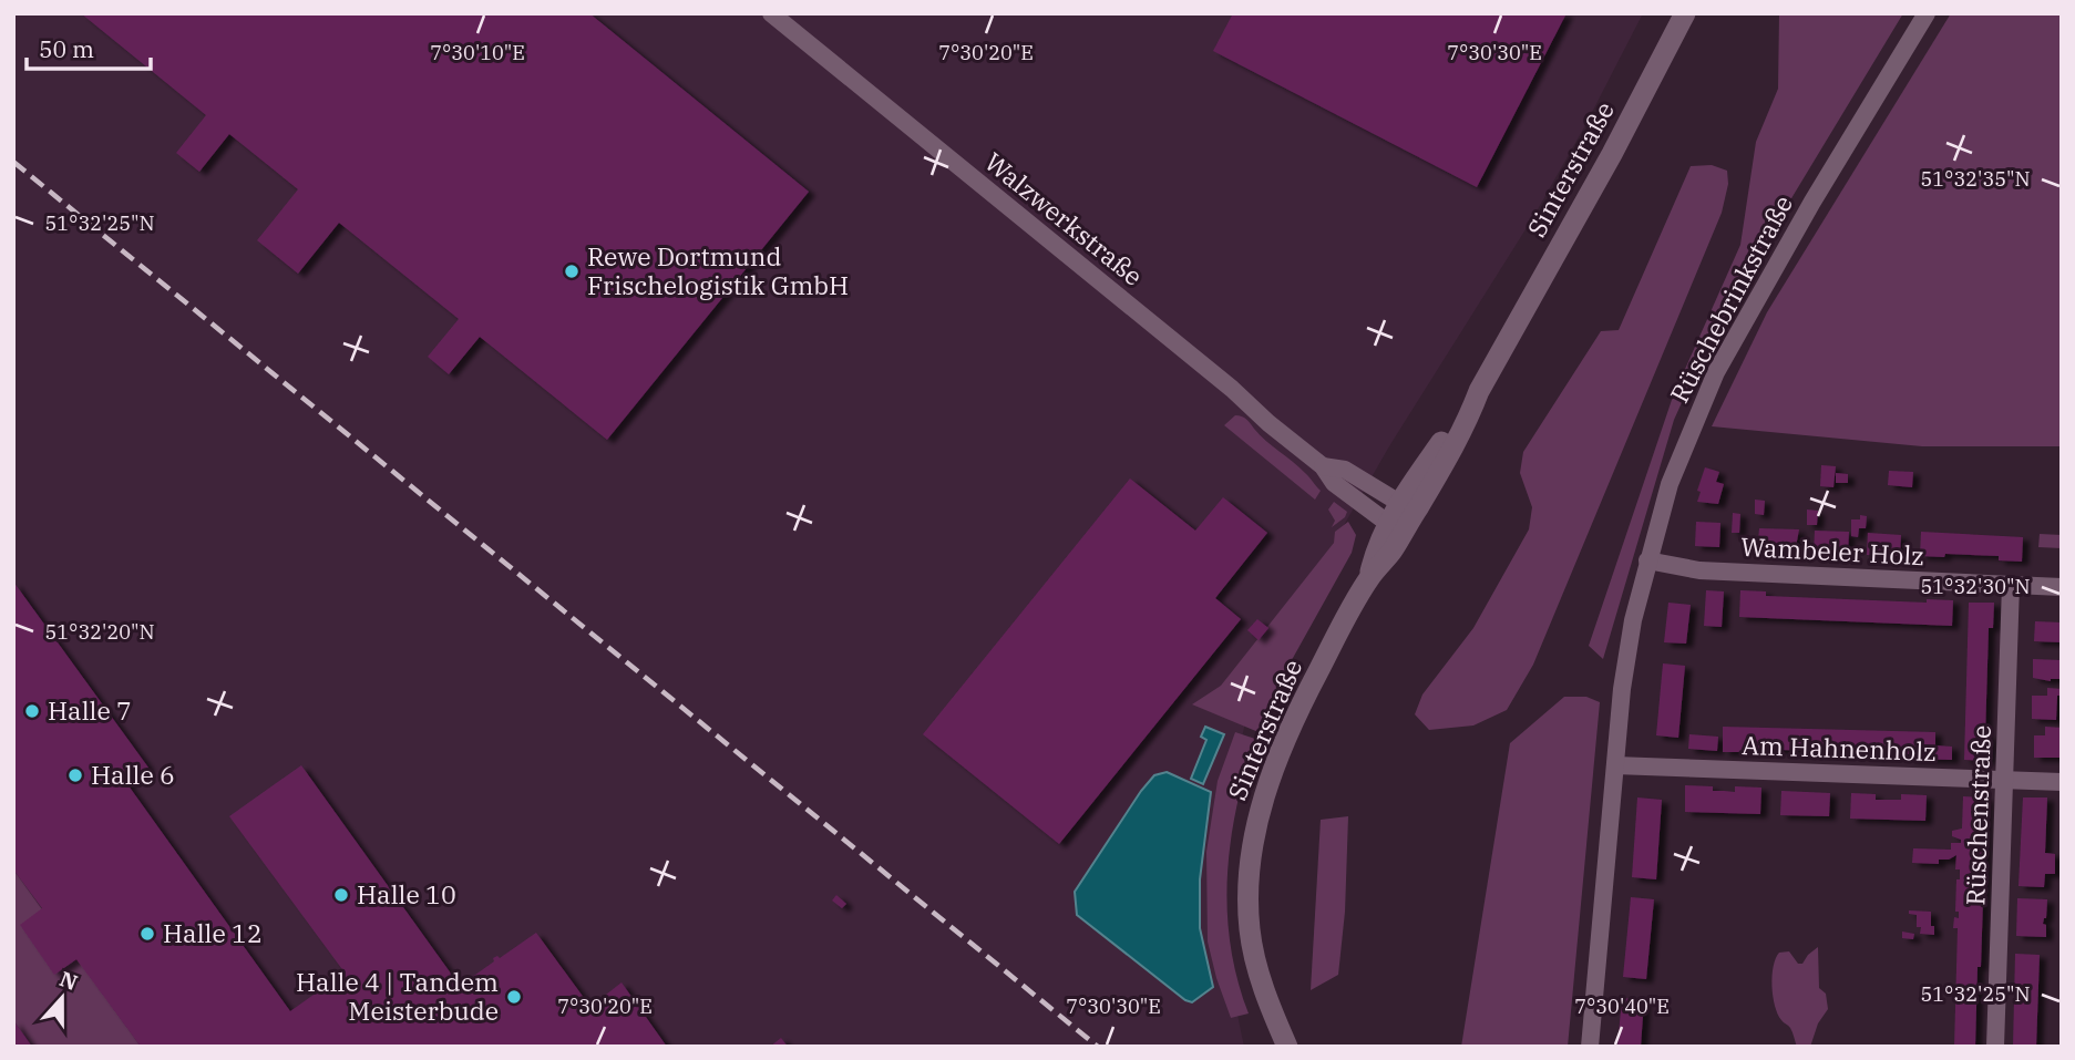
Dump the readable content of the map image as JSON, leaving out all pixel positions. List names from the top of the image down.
{
  "streets": {
    "street": [
      "Sinterstraße",
      "Walzwerkstraße",
      "Rüschebrinkstraße",
      "Wambeler Holz",
      "Am Hahnenholz",
      "Rüschenstraße"
    ]
  },
  "crossings": [
    ["Sinterstraße", "Walzwerkstraße"],
    ["Rüschebrinkstraße", "Wambeler Holz"],
    ["Rüschebrinkstraße", "Am Hahnenholz"],
    ["Wambeler Holz", "Rüschenstraße"],
    ["Am Hahnenholz", "Rüschenstraße"]
  ],
  "places": [
    "Rewe Dortmund Frischelogistik GmbH",
    "Halle 7",
    "Halle 6",
    "Halle 10",
    "Halle 12",
    "Halle 4 | Tandem Meisterbude"
  ],
  "scale_bar": "50 m",
  "north": "top",
  "coordinates": [
    "7°30'10\"E",
    "7°30'20\"E",
    "7°30'30\"E",
    "51°32'35\"N",
    "51°32'25\"N",
    "51°32'30\"N",
    "51°32'20\"N",
    "7°30'40\"E"
  ]
}
